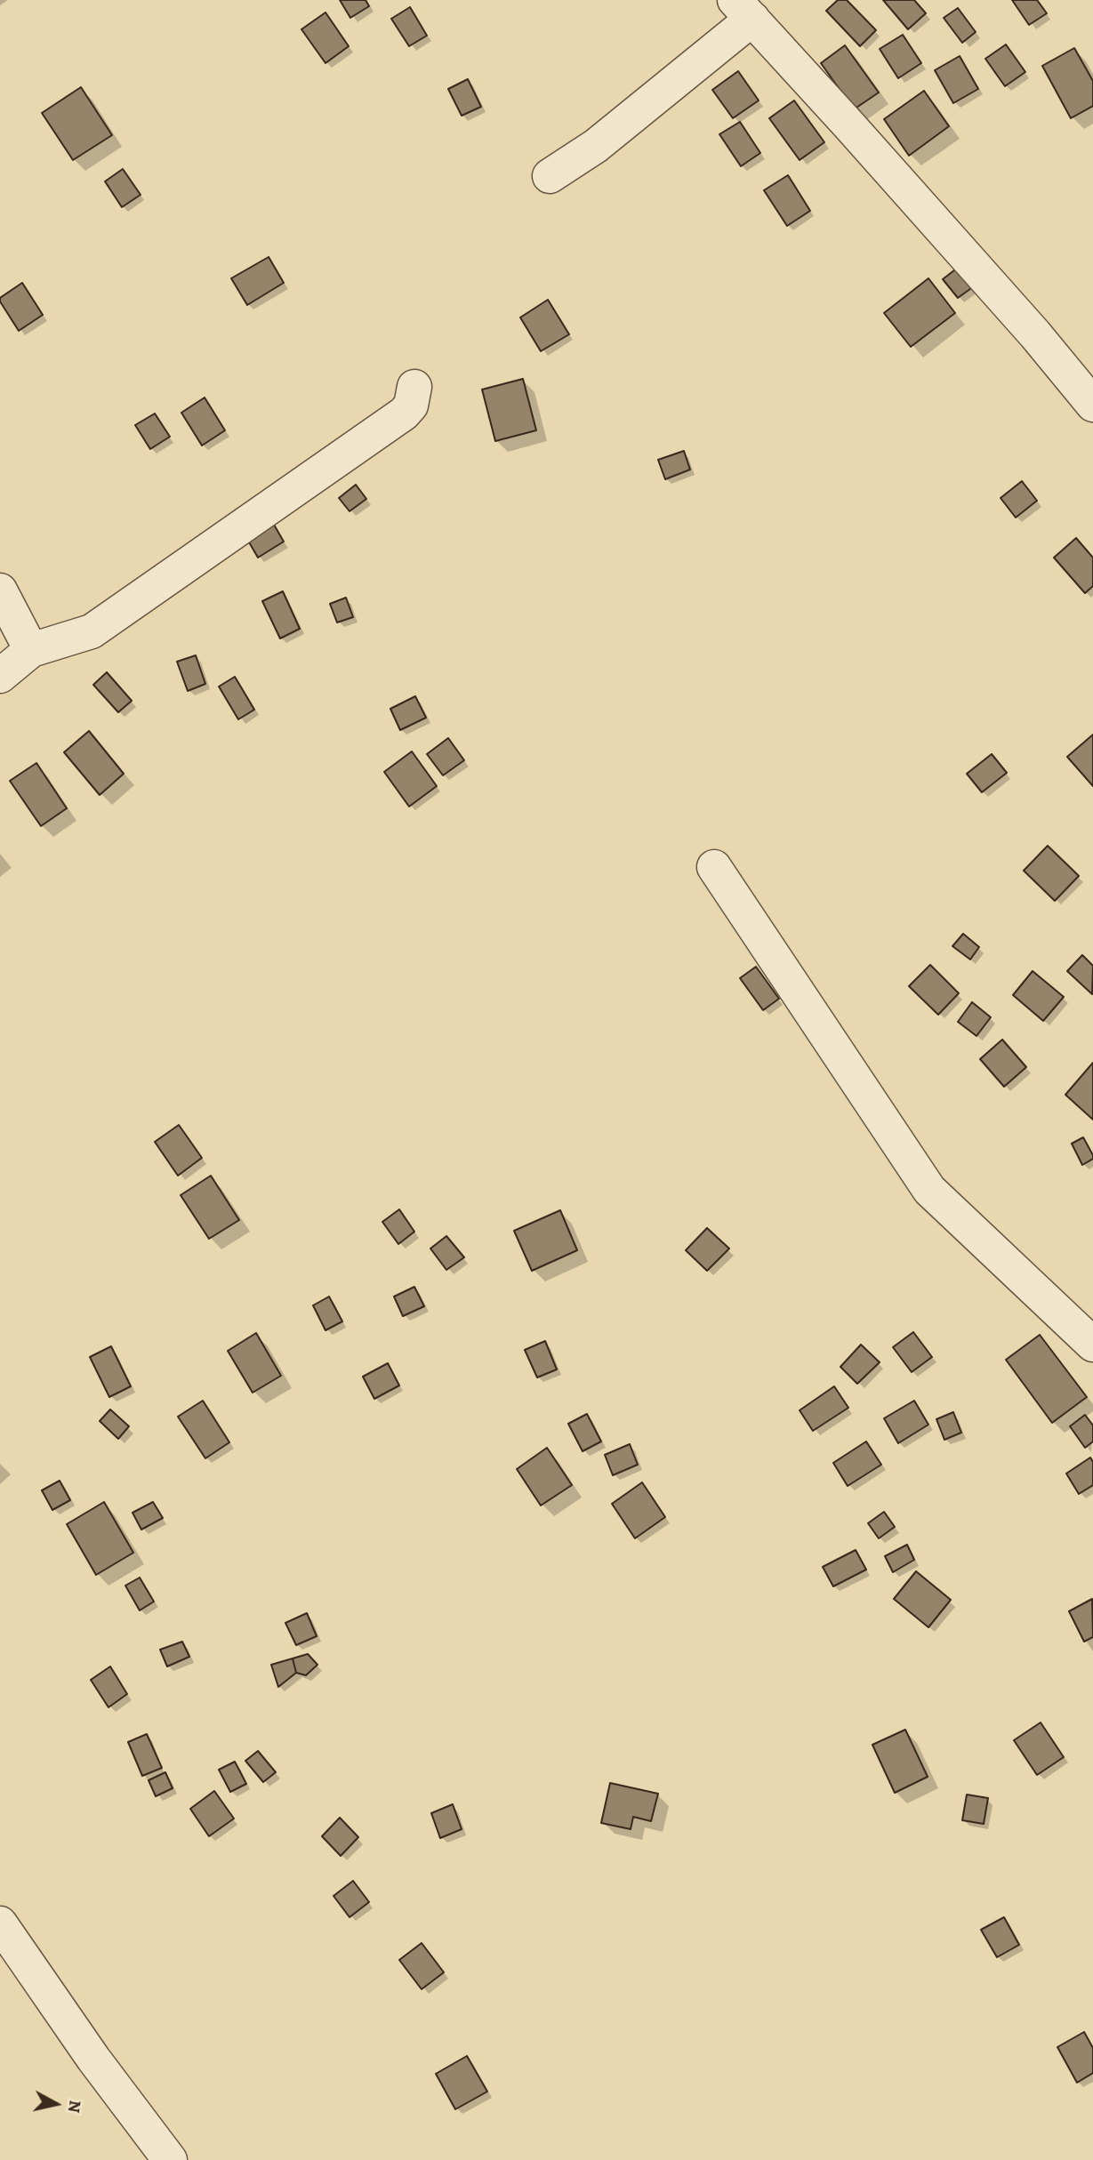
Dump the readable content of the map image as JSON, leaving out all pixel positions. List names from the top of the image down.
{
  "north": "right"
}
